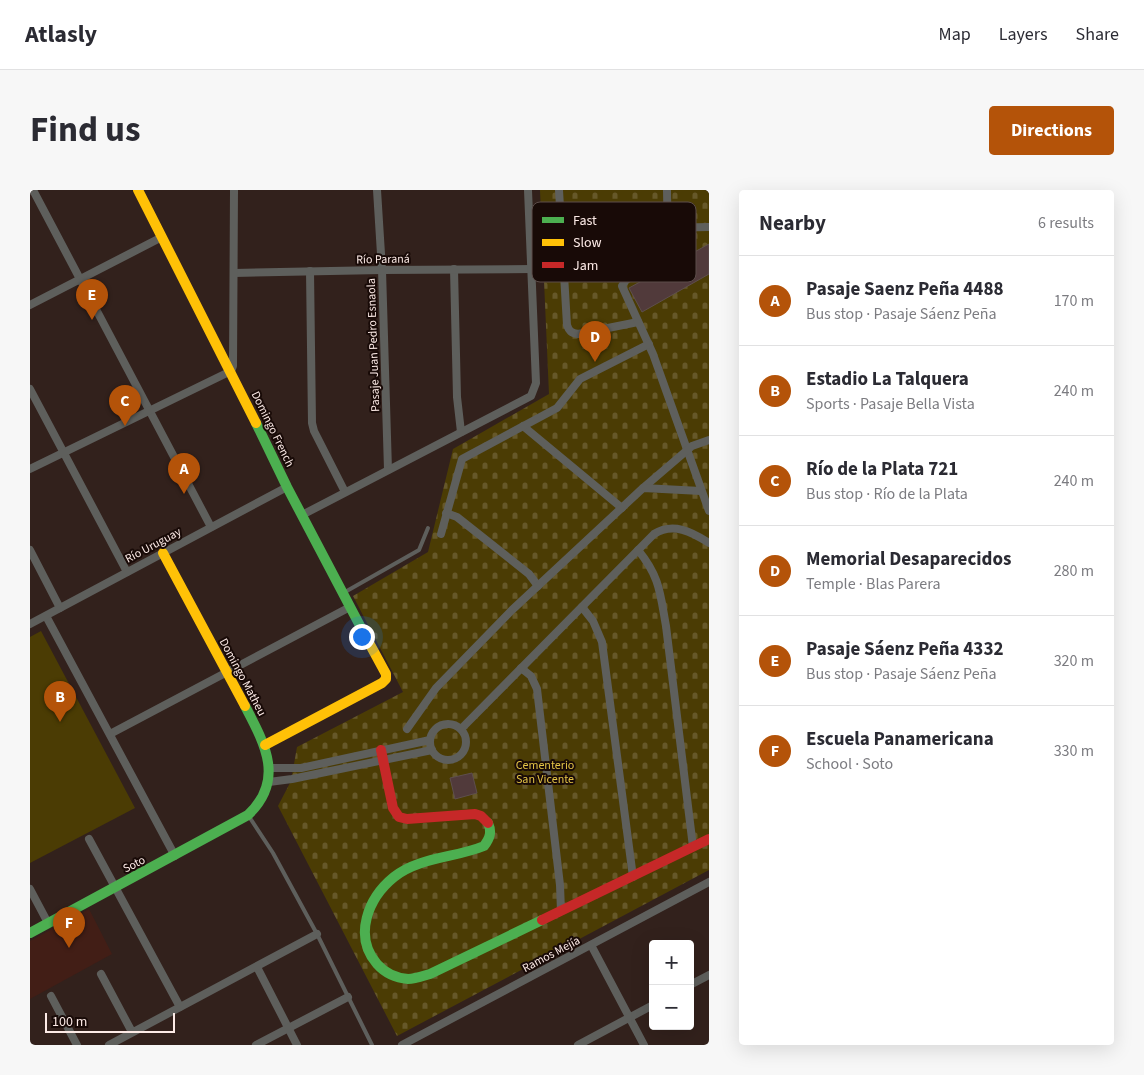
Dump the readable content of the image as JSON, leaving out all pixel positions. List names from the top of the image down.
{
  "streets": {
    "street": [
      "Río Paraná",
      "Pasaje Juan Pedro Esnaola",
      "Domingo French",
      "Río Uruguay",
      "Domingo Matheu",
      "Soto",
      "Ramos Mejía"
    ]
  },
  "crossings": [
    ["Río Paraná", "Pasaje Juan Pedro Esnaola"],
    ["Domingo French", "Río Uruguay"],
    ["Domingo French", "Domingo Matheu"],
    ["Río Uruguay", "Domingo Matheu"],
    ["Domingo Matheu", "Soto"]
  ],
  "parks": ["Cementerio San Vicente"],
  "legend": ["Fast", "Slow", "Jam"],
  "scale_bar": "100 m",
  "page": {
    "header": "Atlasly",
    "nav": ["Map", "Layers", "Share"],
    "title": "Find us",
    "buttons": "Directions",
    "heading": ["Nearby", "6 results"],
    "list": [
      {
        "mark": "A",
        "name": "Pasaje Saenz Peña 4488",
        "note": "Bus stop · Pasaje Sáenz Peña",
        "value": "170 m"
      },
      {
        "mark": "B",
        "name": "Estadio La Talquera",
        "note": "Sports · Pasaje Bella Vista",
        "value": "240 m"
      },
      {
        "mark": "C",
        "name": "Río de la Plata 721",
        "note": "Bus stop · Río de la Plata",
        "value": "240 m"
      },
      {
        "mark": "D",
        "name": "Memorial Desaparecidos",
        "note": "Temple · Blas Parera",
        "value": "280 m"
      },
      {
        "mark": "E",
        "name": "Pasaje Sáenz Peña 4332",
        "note": "Bus stop · Pasaje Sáenz Peña",
        "value": "320 m"
      },
      {
        "mark": "F",
        "name": "Escuela Panamericana",
        "note": "School · Soto",
        "value": "330 m"
      }
    ],
    "pins": [
      "E",
      "D",
      "C",
      "A",
      "B",
      "F"
    ],
    "map_buttons": ["+", "−"],
    "scale": "100 m"
  }
}
